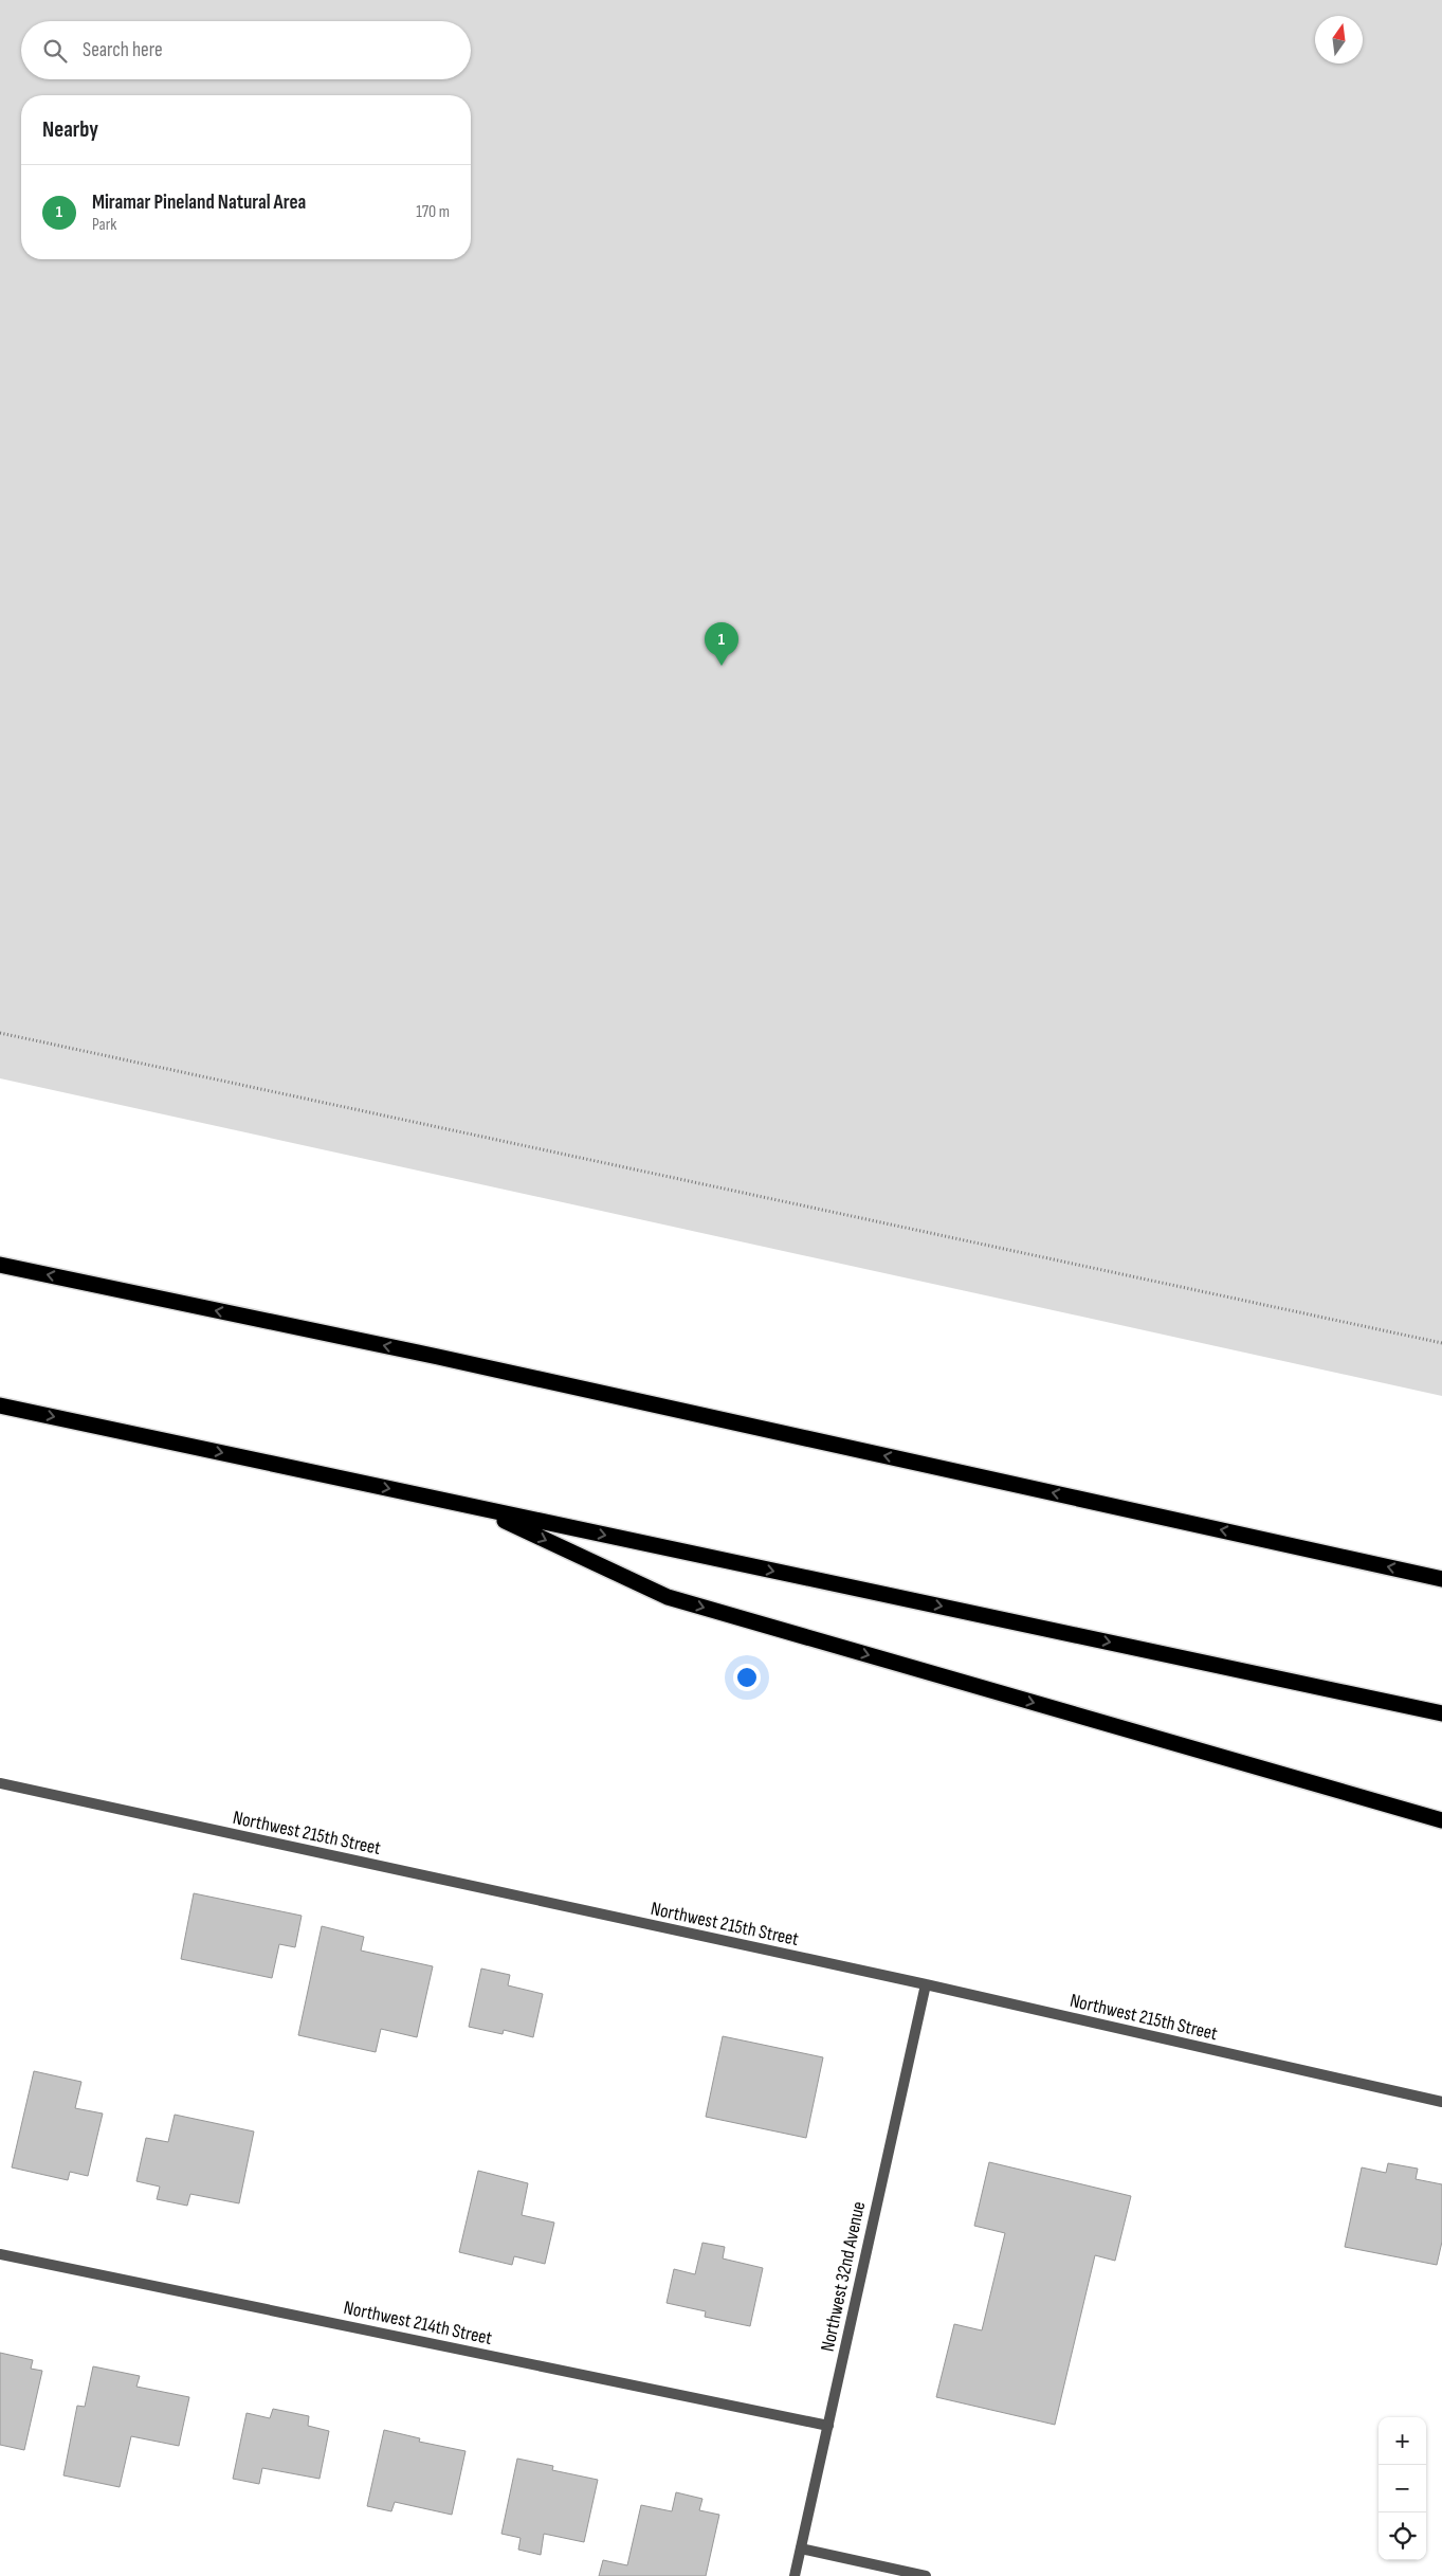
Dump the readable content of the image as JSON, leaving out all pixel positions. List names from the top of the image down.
{
  "streets": {
    "street": ["Northwest 215th Street", "Northwest 32nd Avenue", "Northwest 214th Street"]
  },
  "crossings": [
    ["Northwest 215th Street", "Northwest 32nd Avenue"],
    ["Northwest 32nd Avenue", "Northwest 214th Street"]
  ],
  "north": "top",
  "page": {
    "search": "Search here",
    "heading": "Nearby",
    "list": [
      {
        "mark": "1",
        "name": "Miramar Pineland Natural Area",
        "note": "Park",
        "value": "170 m"
      }
    ],
    "pins": "1",
    "map_buttons": ["+", "−"]
  }
}
